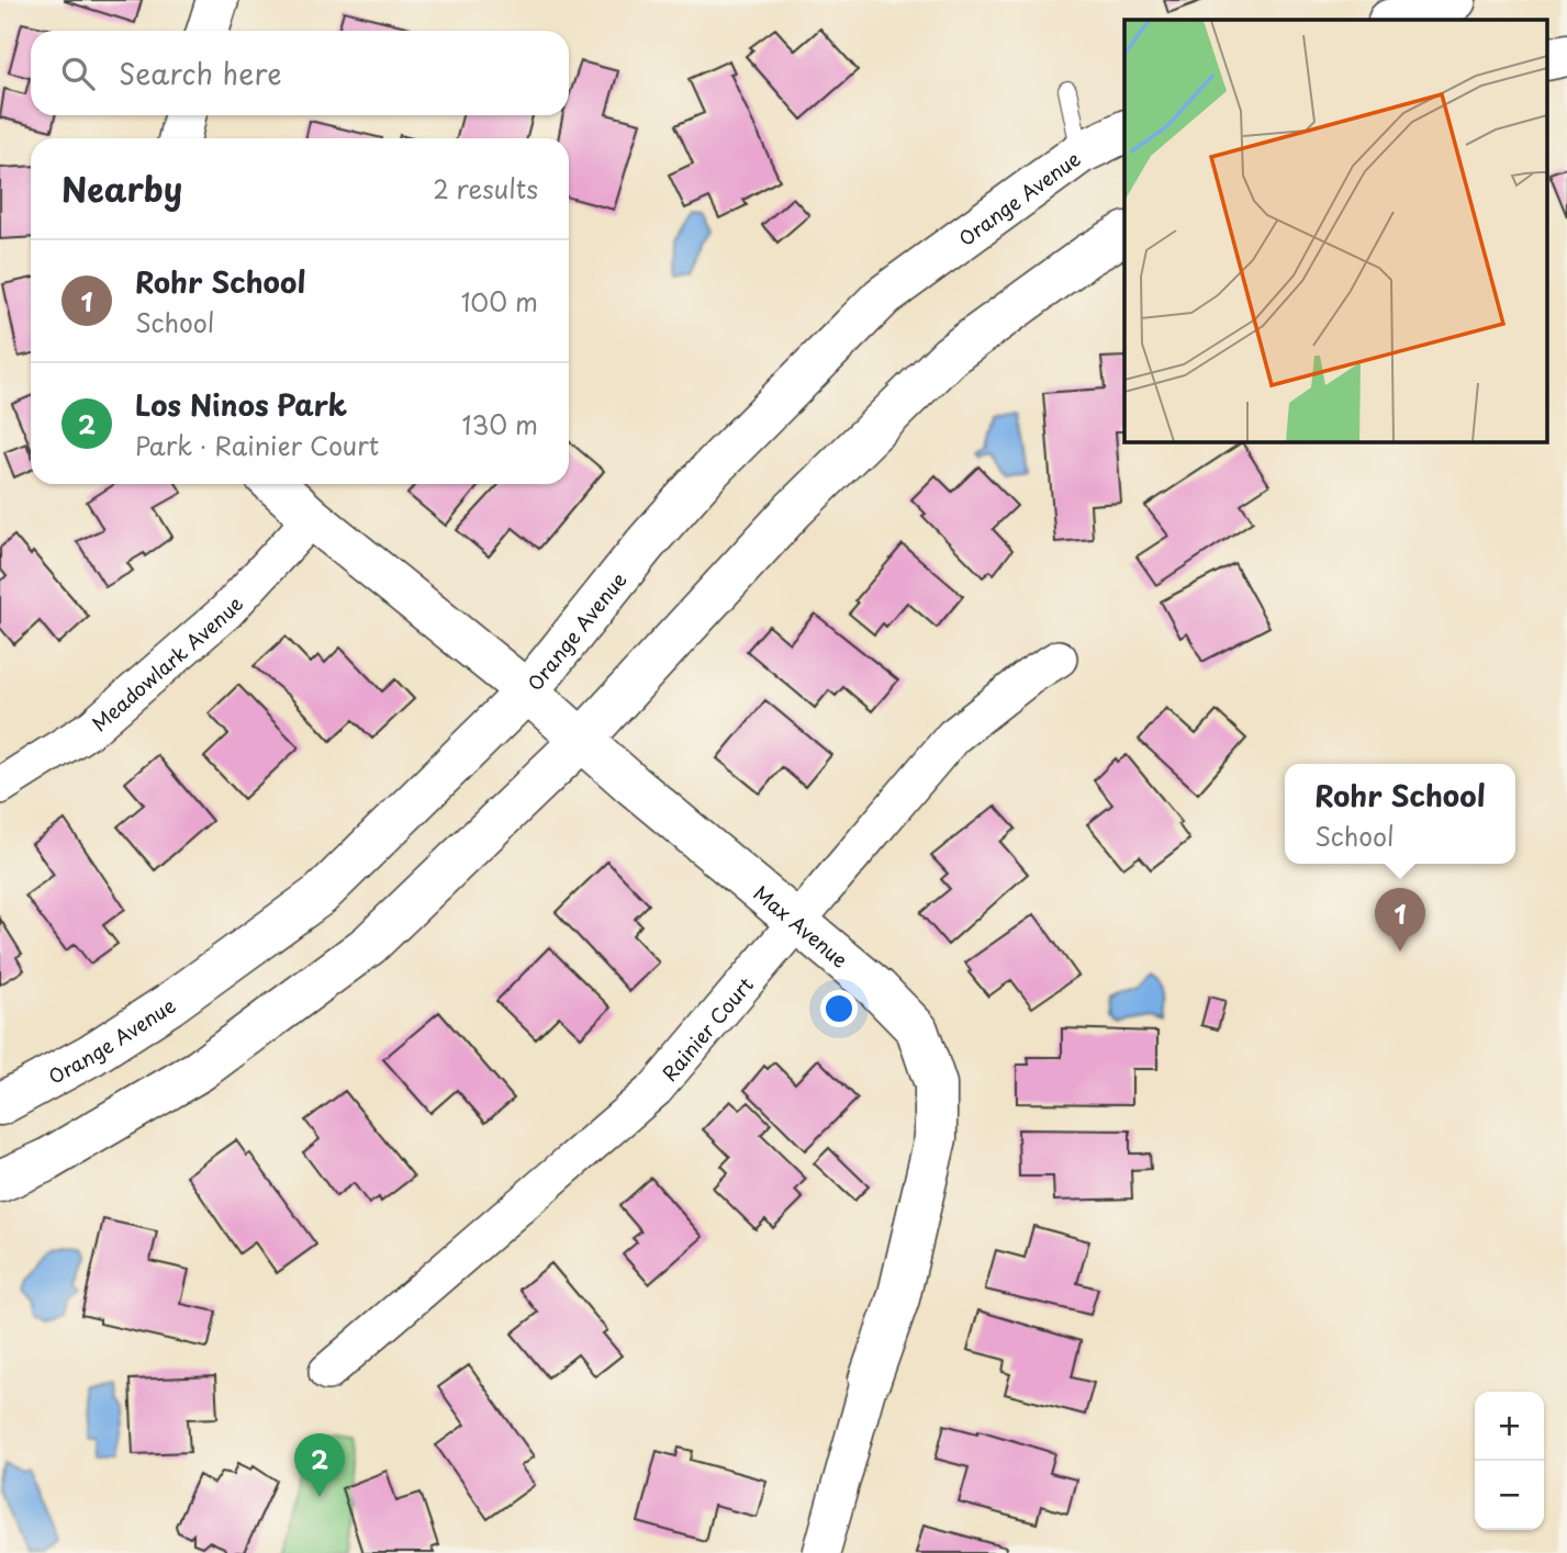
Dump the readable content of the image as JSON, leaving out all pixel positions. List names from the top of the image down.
{
  "streets": {
    "main road": ["Orange Avenue", "Max Avenue"],
    "street": ["Meadowlark Avenue", "Rainier Court"]
  },
  "crossings": [
    ["Orange Avenue", "Max Avenue"],
    ["Meadowlark Avenue", "Max Avenue"],
    ["Max Avenue", "Rainier Court"]
  ],
  "page": {
    "search": "Search here",
    "heading": ["Nearby", "2 results"],
    "list": [
      {
        "mark": "1",
        "name": "Rohr School",
        "note": "School",
        "value": "100 m"
      },
      {
        "mark": "2",
        "name": "Los Ninos Park",
        "note": "Park · Rainier Court",
        "value": "130 m"
      }
    ],
    "popup": ["Rohr School", "School"],
    "pins": ["1", "2"],
    "map_buttons": ["+", "−"]
  }
}
